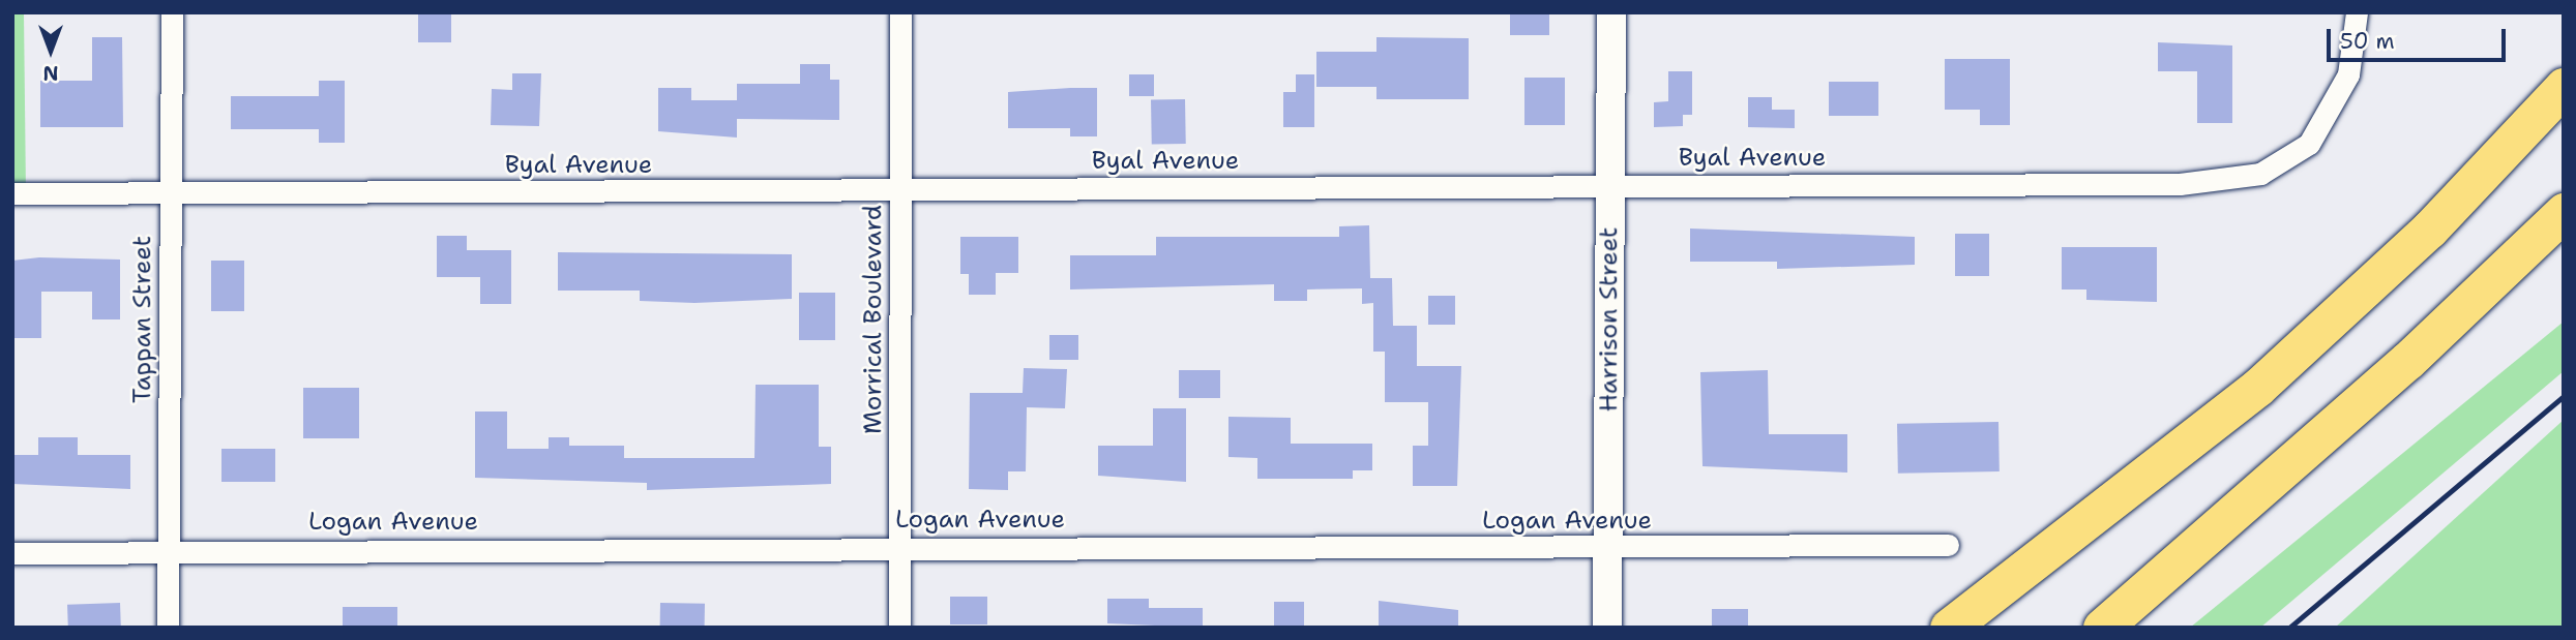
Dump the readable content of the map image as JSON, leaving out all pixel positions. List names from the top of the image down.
{
  "streets": {
    "street": [
      "Byal Avenue",
      "Tappan Street",
      "Morrical Boulevard",
      "Harrison Street",
      "Logan Avenue"
    ]
  },
  "crossings": [
    ["Byal Avenue", "Tappan Street"],
    ["Byal Avenue", "Morrical Boulevard"],
    ["Byal Avenue", "Harrison Street"],
    ["Tappan Street", "Logan Avenue"],
    ["Morrical Boulevard", "Logan Avenue"],
    ["Harrison Street", "Logan Avenue"]
  ],
  "scale_bar": "50 m",
  "north": "bottom"
}
